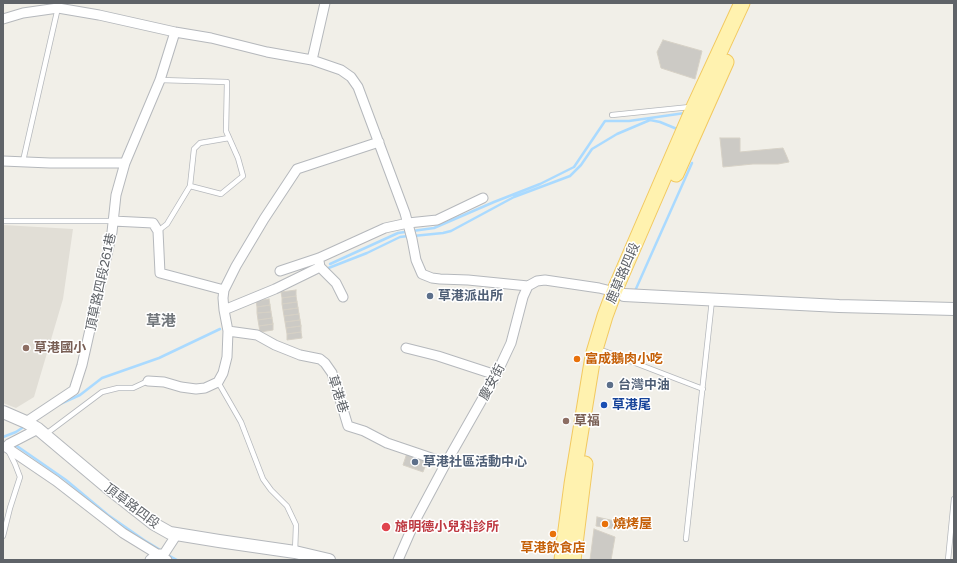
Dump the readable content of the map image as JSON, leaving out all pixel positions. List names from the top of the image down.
{
  "streets": {
    "main road": ["鹿草路四段"],
    "street": [
      "頂草路四段261巷",
      "慶安街",
      "草港巷",
      "頂草路四段"
    ]
  },
  "crossings": [
    ["頂草路四段261巷", "頂草路四段"],
    ["慶安街", "草港巷"]
  ],
  "districts": ["草港"],
  "places": [
    "草港派出所",
    "草港國小",
    "富成鵝肉小吃",
    "台灣中油",
    "草港尾",
    "草福",
    "草港社區活動中心",
    "燒烤屋",
    "施明德小兒科診所",
    "草港飲食店"
  ]
}
